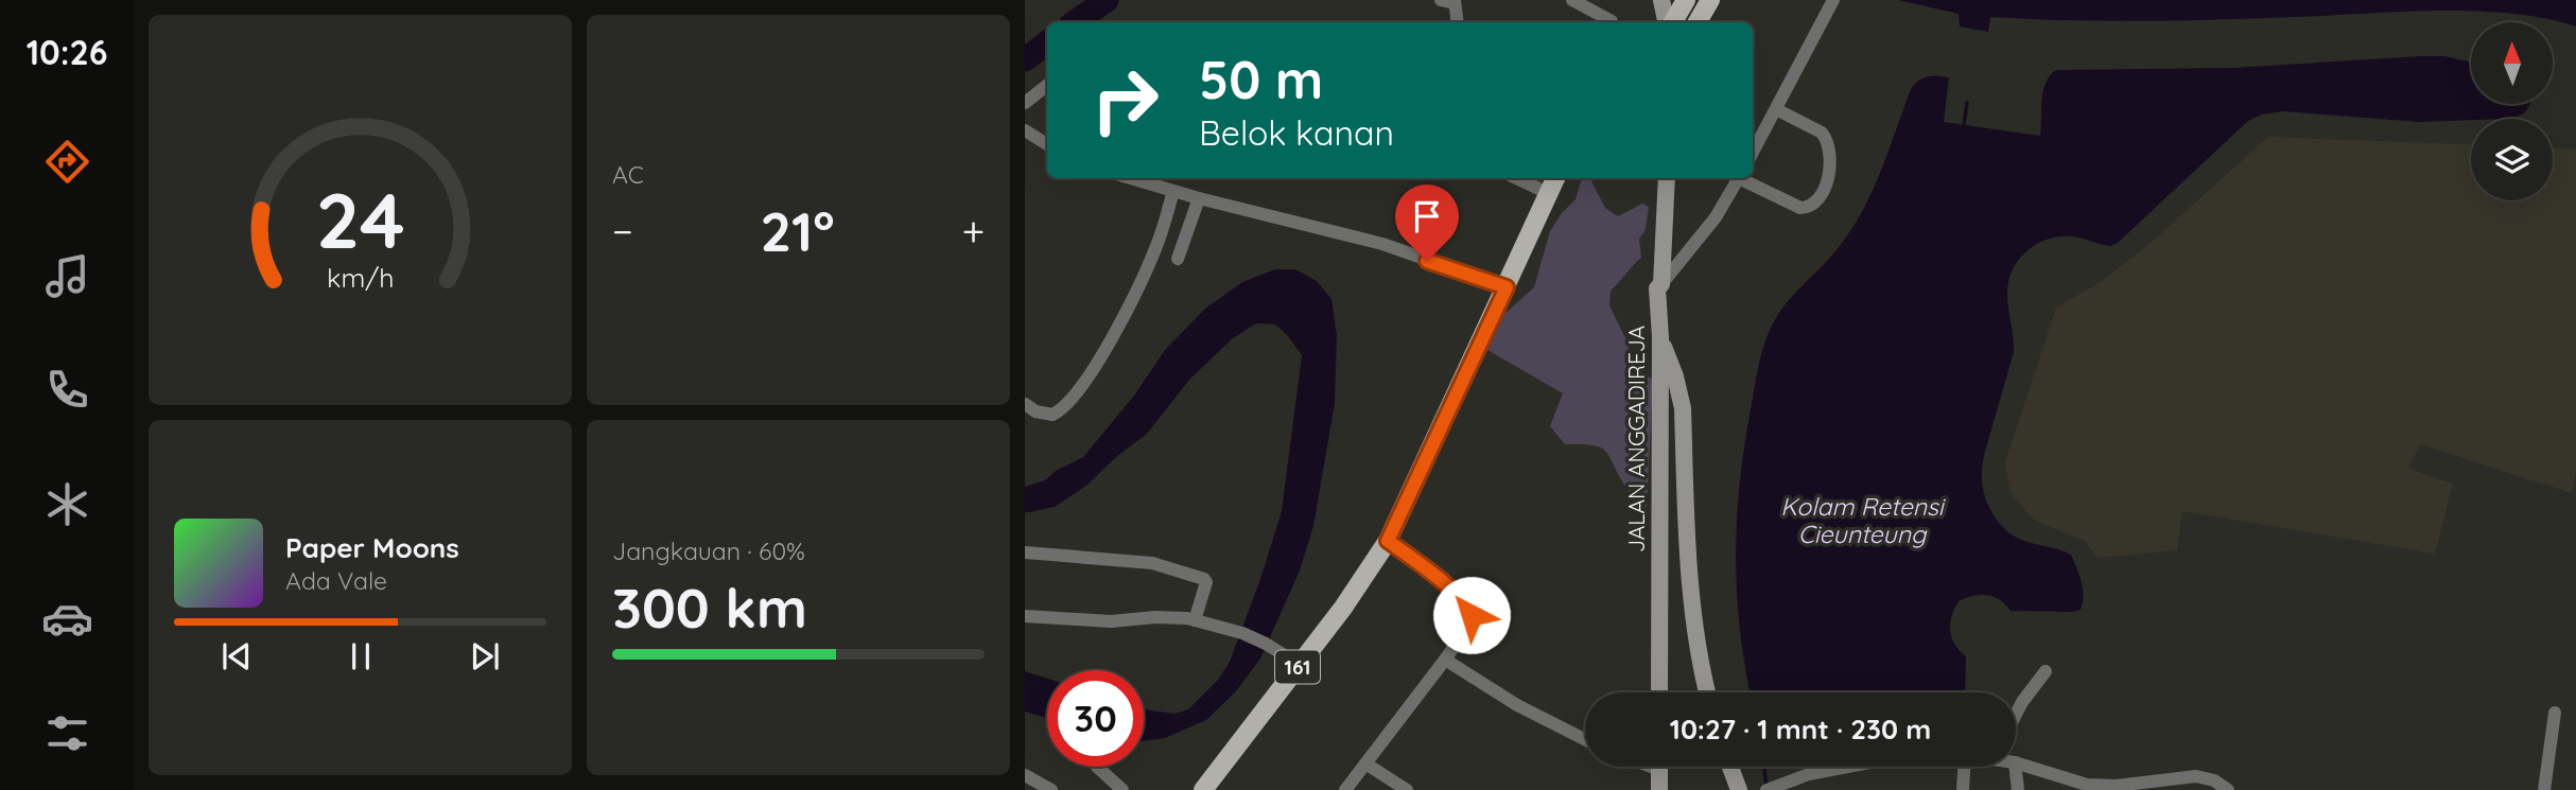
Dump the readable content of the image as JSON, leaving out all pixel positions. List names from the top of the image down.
{
  "streets": {
    "main road": ["JALAN ANGGADIREJA", "161"]
  },
  "water": ["Kolam Retensi Cieunteung"],
  "north": "top",
  "page": {
    "tabs": "10:26",
    "tile": [
      "AC",
      ["Jangkauan · 60%", "300 km"]
    ],
    "turn": ["50 m", "Belok kanan"],
    "heat": ["−", "21°", "+"],
    "song": ["Paper Moons", "Ada Vale"],
    "limit": "30",
    "trip": "10:27 · 1 mnt · 230 m",
    "gauge": ["24", "km/h"]
  }
}
